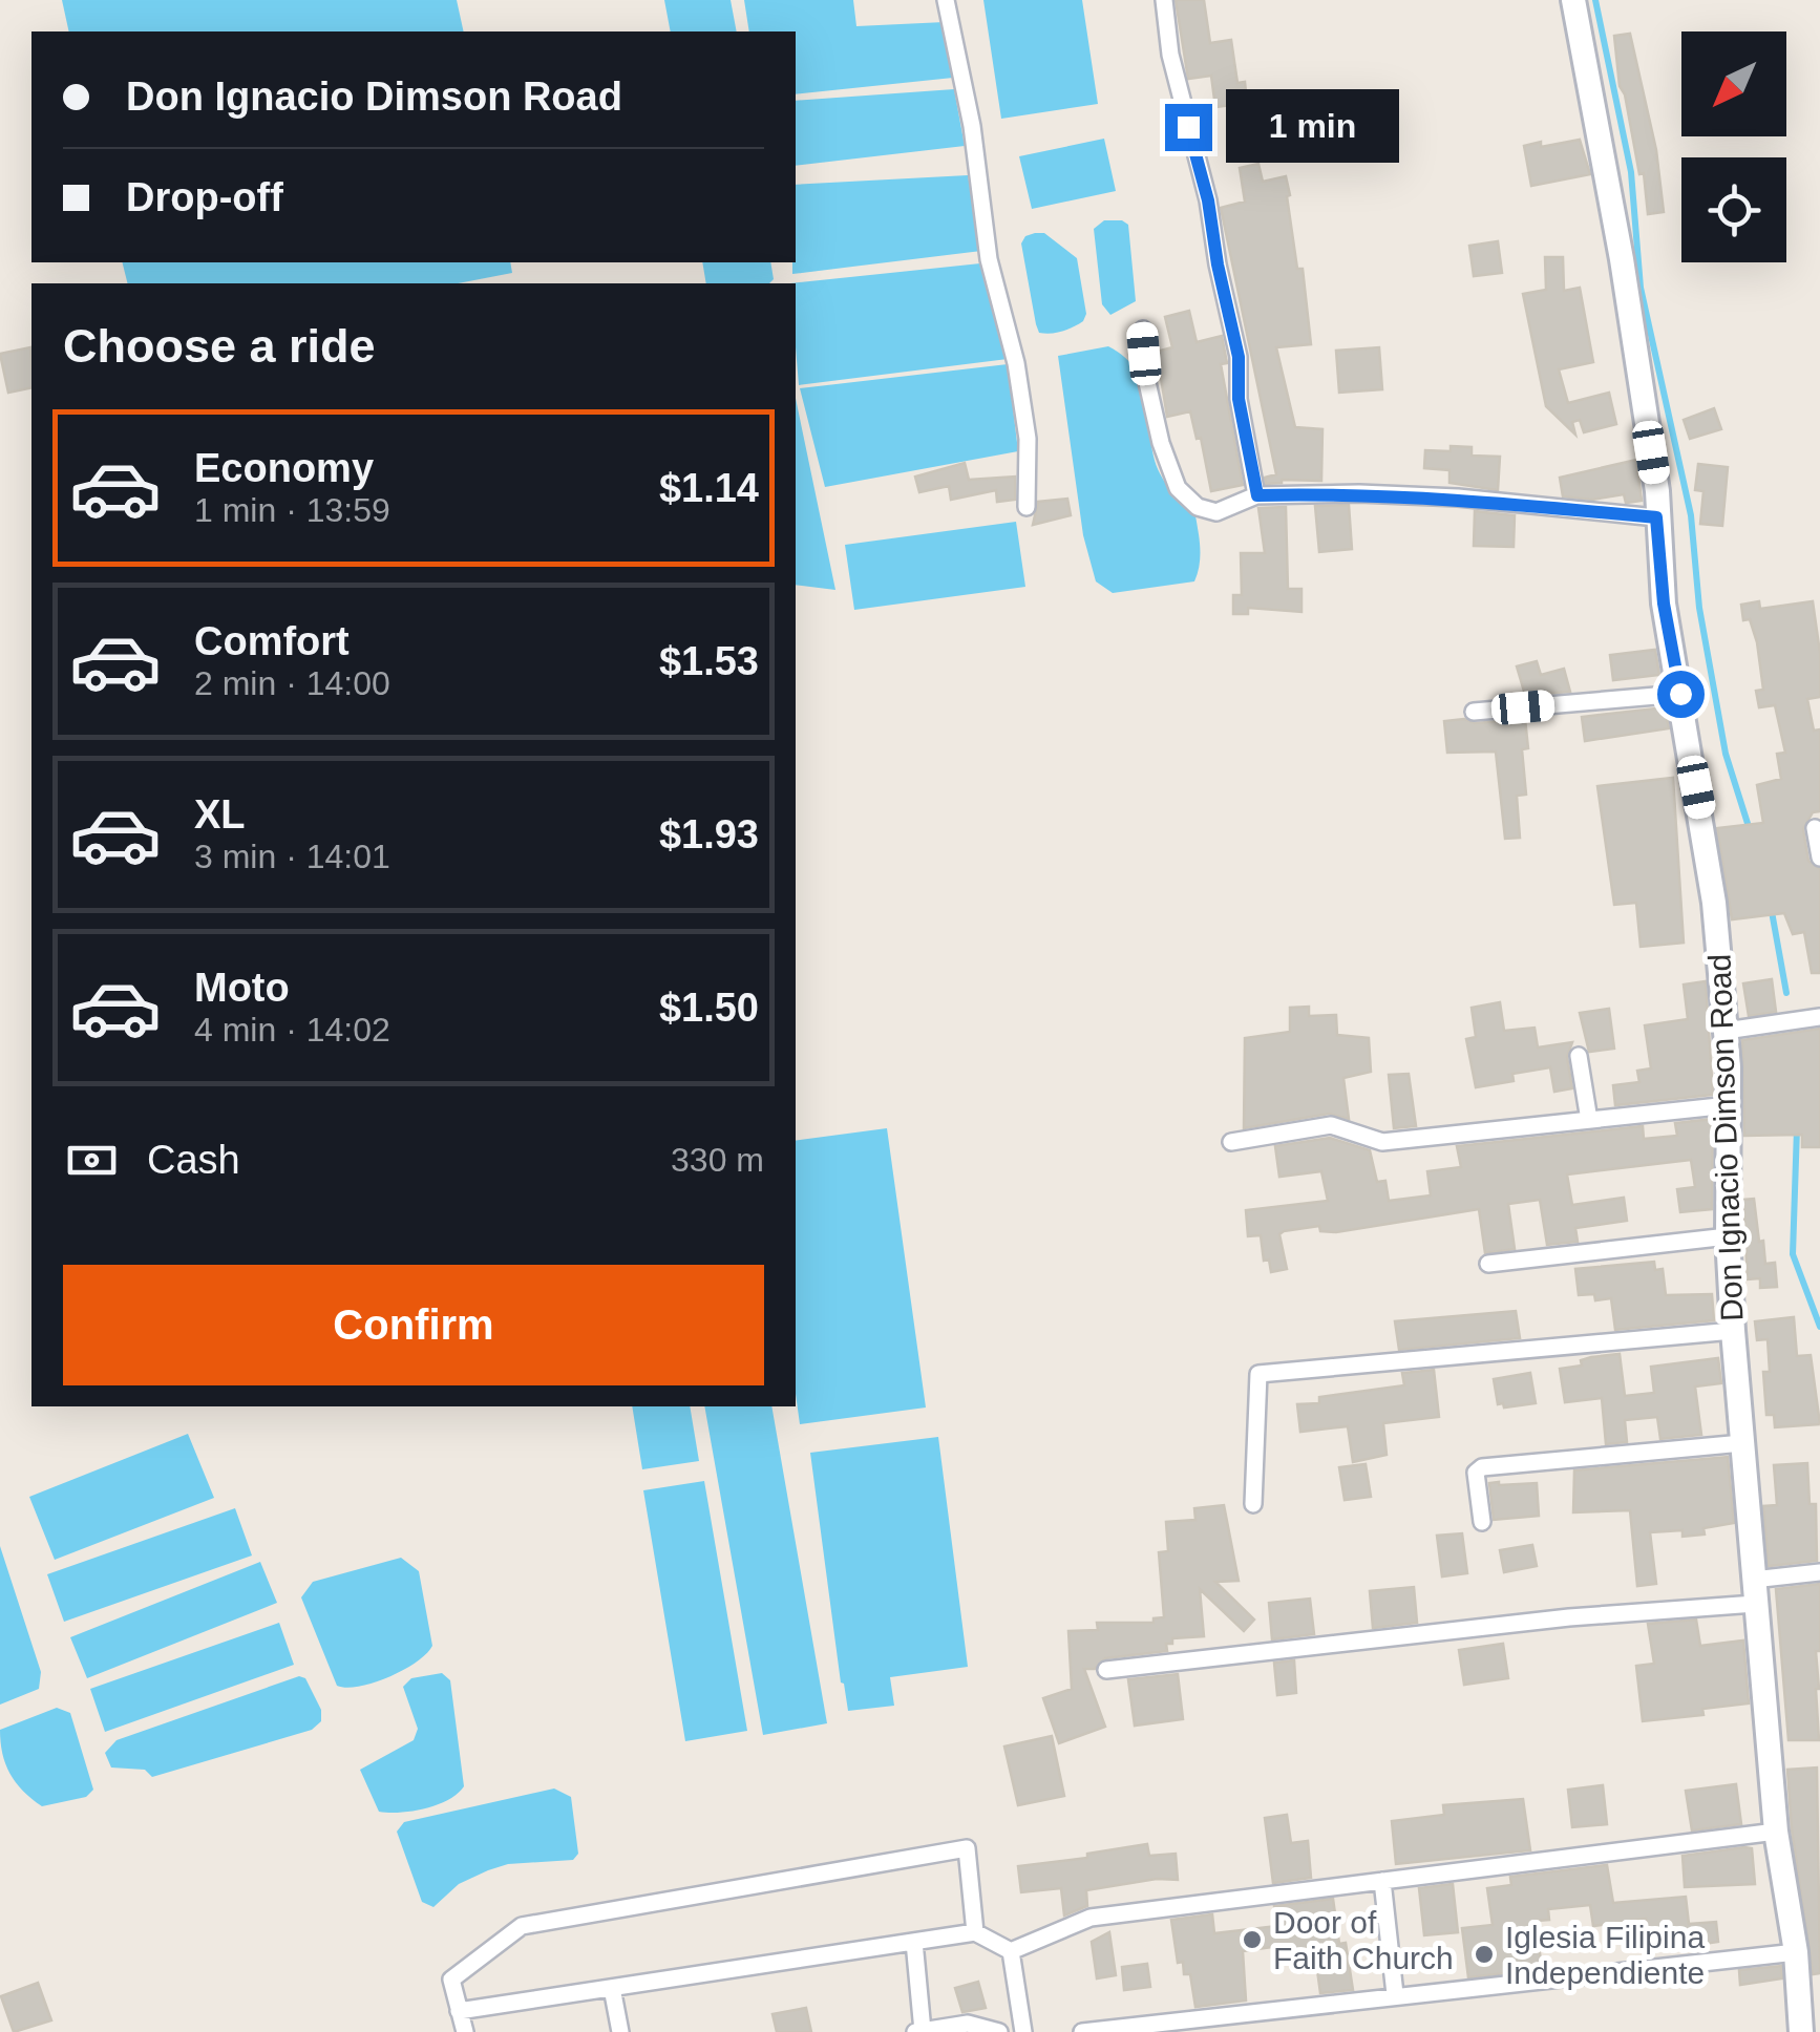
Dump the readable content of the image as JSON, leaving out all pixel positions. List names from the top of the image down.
{
  "streets": {
    "street": ["Don Ignacio Dimson Road"]
  },
  "places": ["Door of Faith Church", "Iglesia Filipina Independiente"],
  "north": "bottom left",
  "page": {
    "banner": ["Don Ignacio Dimson Road", "Drop-off"],
    "bubble": "1 min",
    "heading": "Choose a ride",
    "list": [
      {
        "name": "Economy",
        "note": "1 min · 13:59",
        "value": "$1.14"
      },
      {
        "name": "Comfort",
        "note": "2 min · 14:00",
        "value": "$1.53"
      },
      {
        "name": "XL",
        "note": "3 min · 14:01",
        "value": "$1.93"
      },
      {
        "name": "Moto",
        "note": "4 min · 14:02",
        "value": "$1.50"
      }
    ],
    "pay": ["Cash", "330 m"],
    "buttons": "Confirm"
  }
}
